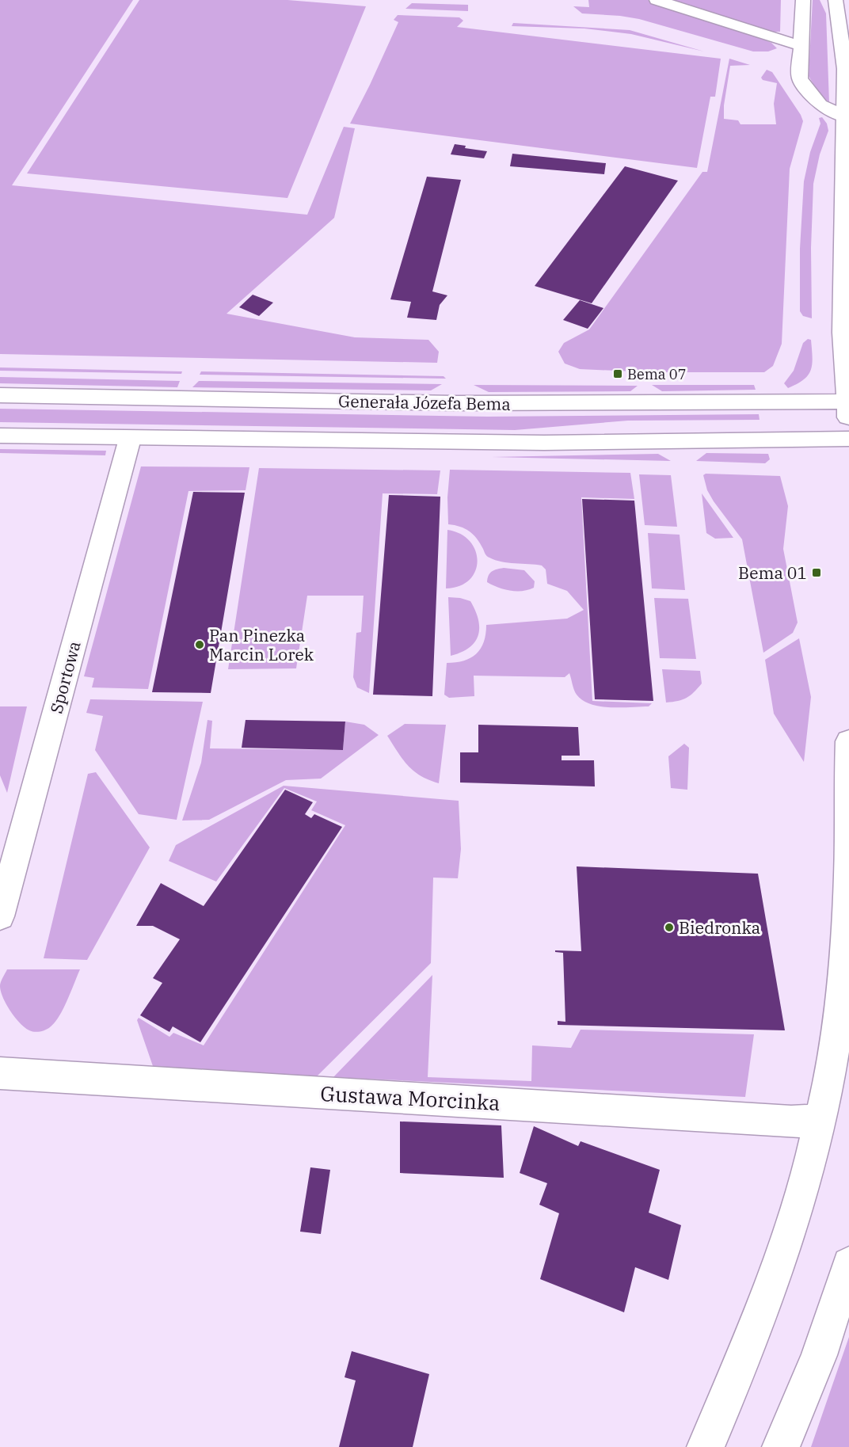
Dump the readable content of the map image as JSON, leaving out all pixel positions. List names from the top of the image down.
{
  "streets": {
    "main road": ["Generała Józefa Bema", "Sportowa", "Gustawa Morcinka"]
  },
  "places": {
    "transit": ["Bema 07", "Bema 01"],
    "other": ["Pan Pinezka Marcin Lorek", "Biedronka"]
  }
}
